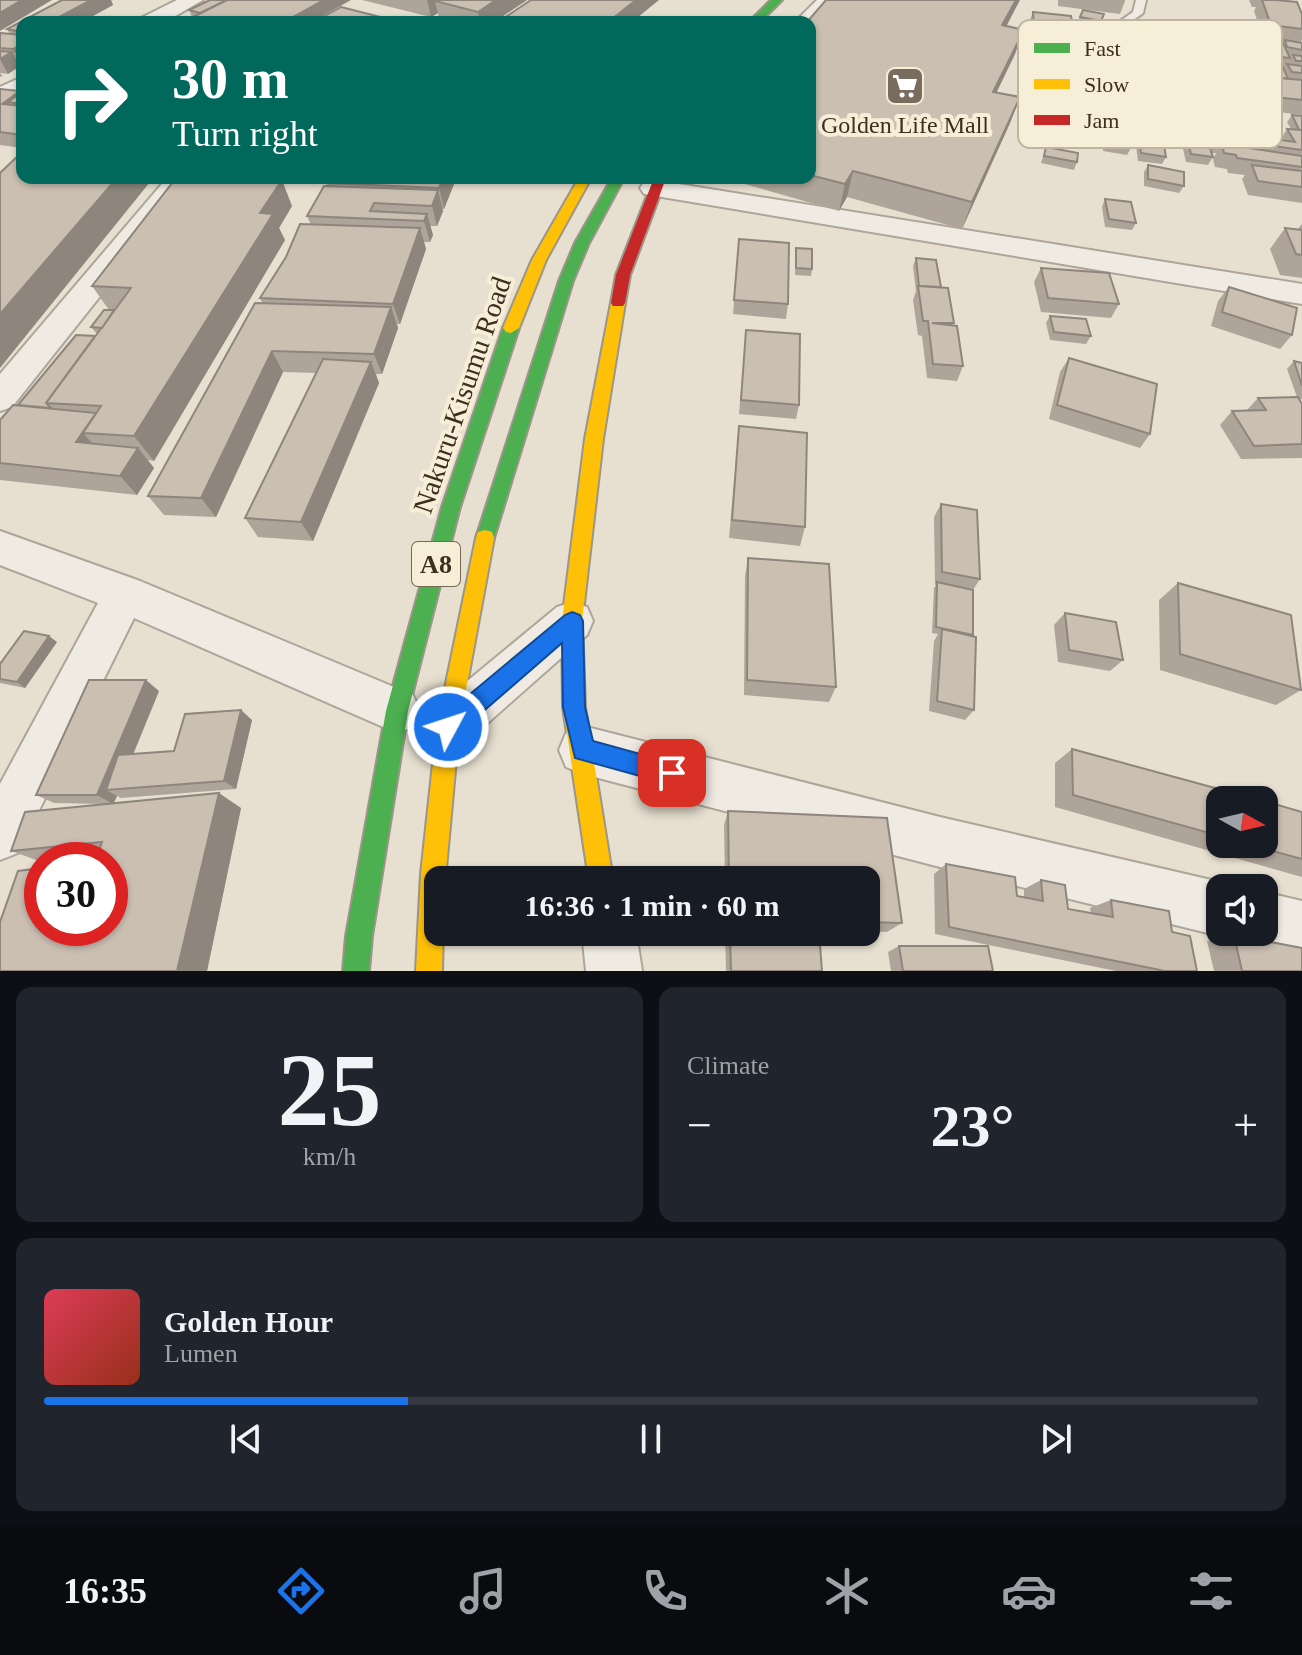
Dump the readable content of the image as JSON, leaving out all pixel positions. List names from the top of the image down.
{
  "streets": {
    "main road": ["Nakuru-Kisumu Road", "A8"]
  },
  "places": {
    "supermarket": ["Golden Life Mall"]
  },
  "legend": ["Fast", "Slow", "Jam"],
  "north": "right",
  "page": {
    "turn": ["30 m", "Turn right"],
    "limit": "30",
    "trip": "16:36 · 1 min · 60 m",
    "tile": [
      ["25", "km/h"],
      "Climate"
    ],
    "heat": ["−", "23°", "+"],
    "song": ["Golden Hour", "Lumen"],
    "tabs": "16:35"
  }
}
